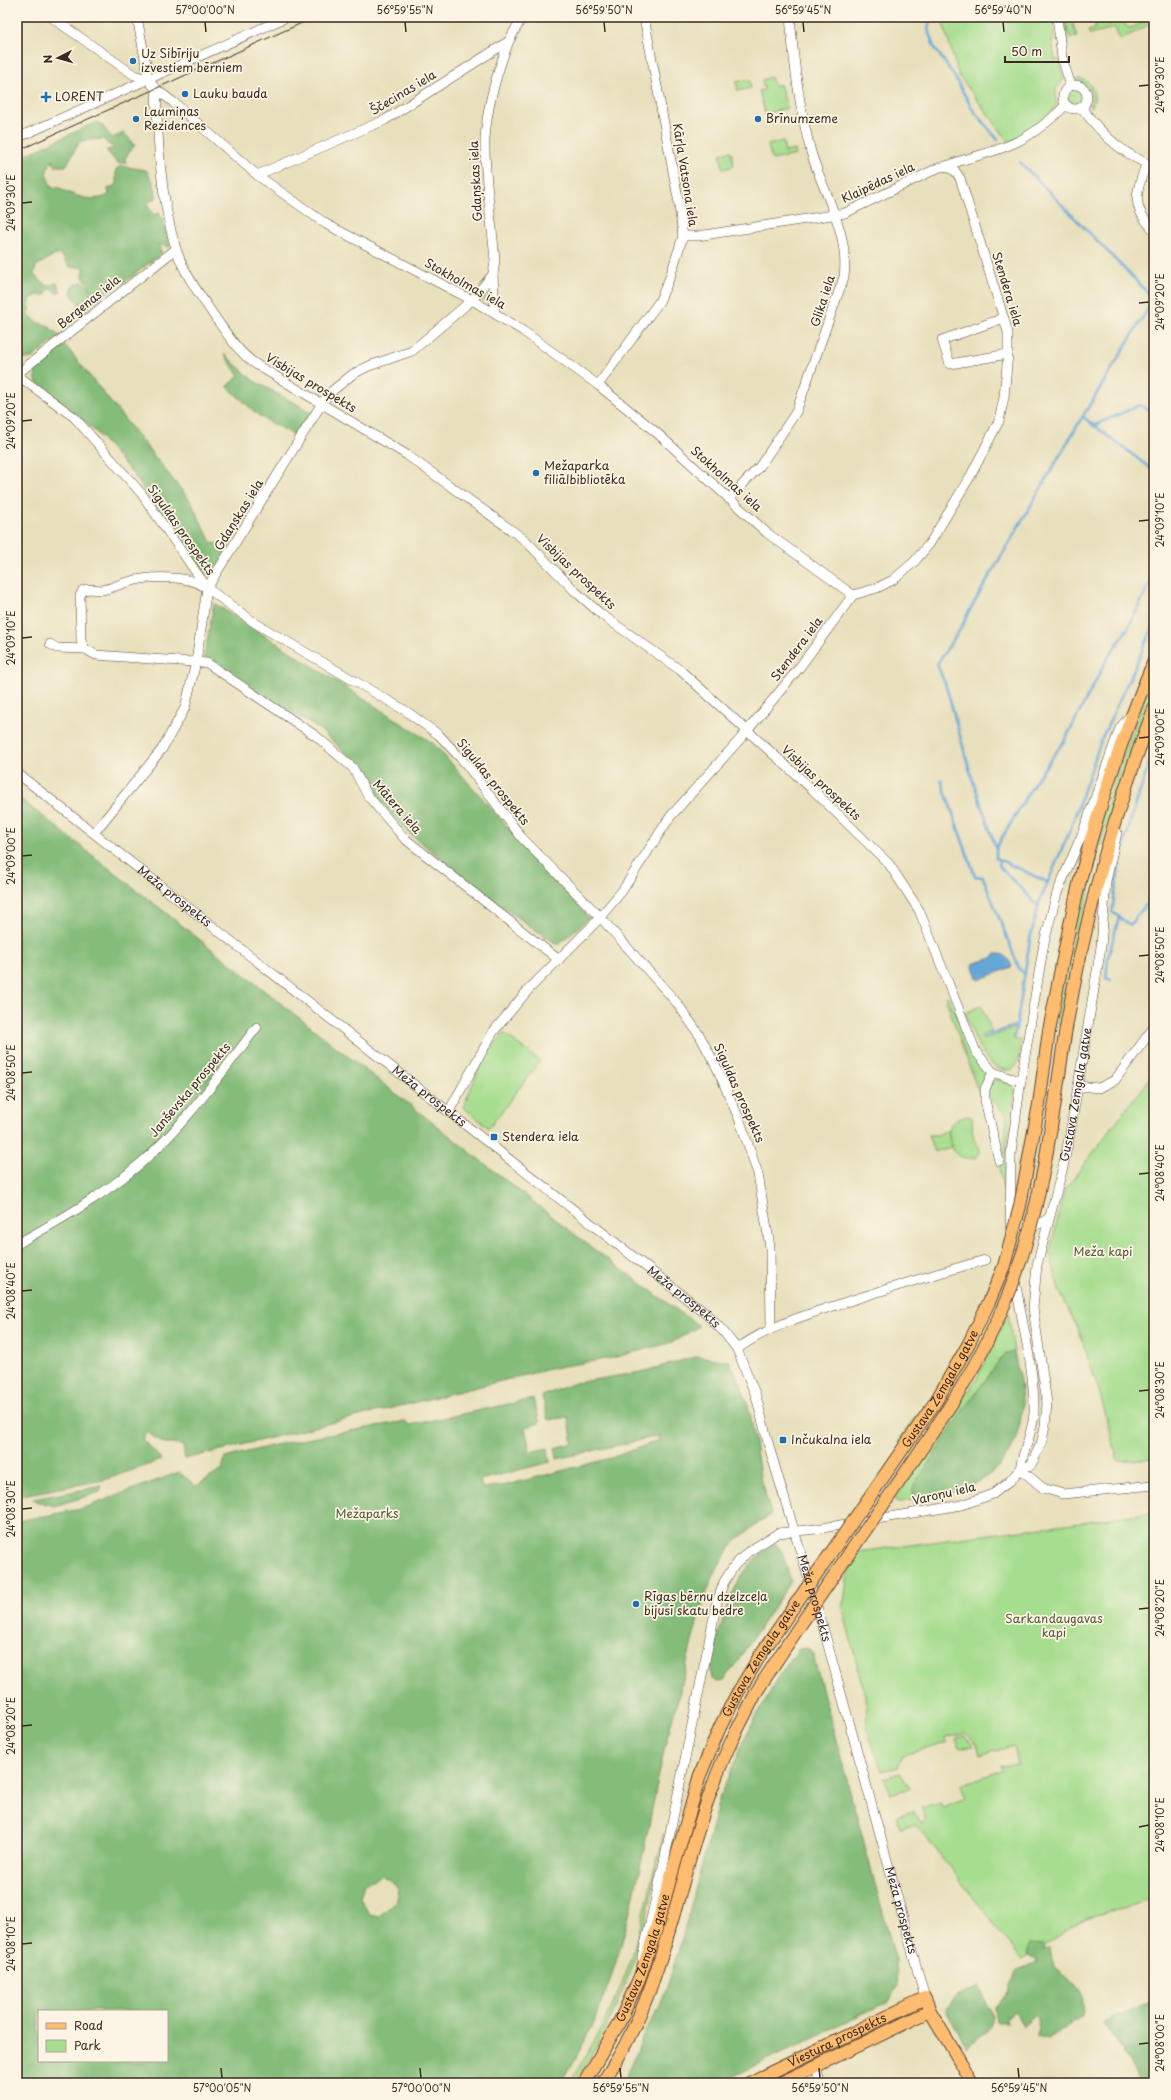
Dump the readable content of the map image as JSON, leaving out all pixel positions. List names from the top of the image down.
{
  "streets": {
    "main road": ["Meža prospekts", "Gustava Zemgala gatve", "Viestura prospekts"],
    "street": [
      "Ščecinas iela",
      "Kārļa Vatsona iela",
      "Gdaņskas iela",
      "Klaipēdas iela",
      "Stokholmas iela",
      "Stendera iela",
      "Glika iela",
      "Bergenas iela",
      "Visbijas prospekts",
      "Siguldas prospekts",
      "Mātera iela",
      "Janševska prospekts",
      "Varoņu iela"
    ]
  },
  "crossings": [
    ["Ščecinas iela", "Gdaņskas iela"],
    ["Ščecinas iela", "Stokholmas iela"],
    ["Kārļa Vatsona iela", "Klaipēdas iela"],
    ["Kārļa Vatsona iela", "Stokholmas iela"],
    ["Gdaņskas iela", "Stokholmas iela"],
    ["Gdaņskas iela", "Visbijas prospekts"],
    ["Gdaņskas iela", "Siguldas prospekts"],
    ["Gdaņskas iela", "Mātera iela"],
    ["Gdaņskas iela", "Meža prospekts"],
    ["Klaipēdas iela", "Stendera iela"],
    ["Klaipēdas iela", "Glika iela"],
    ["Stokholmas iela", "Stendera iela"],
    ["Stokholmas iela", "Glika iela"],
    ["Stokholmas iela", "Visbijas prospekts"],
    ["Stendera iela", "Visbijas prospekts"],
    ["Stendera iela", "Siguldas prospekts"],
    ["Stendera iela", "Mātera iela"],
    ["Stendera iela", "Meža prospekts"],
    ["Bergenas iela", "Visbijas prospekts"],
    ["Bergenas iela", "Siguldas prospekts"],
    ["Meža prospekts", "Varoņu iela"],
    ["Meža prospekts", "Viestura prospekts"],
    ["Gustava Zemgala gatve", "Varoņu iela"]
  ],
  "parks": ["Meža kapi", "Mežaparks", "Sarkandaugavas kapi"],
  "places": {
    "other": [
      "Uz Sibīriju izvestiem bērniem",
      "Lauku bauda",
      "Laumiņas Rezidences",
      "Brīnumzeme",
      "Mežaparka filiālbibliotēka",
      "Rīgas bērnu dzelzceļa bijusī skatu bedre"
    ],
    "health": ["LORENT"],
    "transit": ["Stendera iela", "Inčukalna iela"]
  },
  "legend": ["Road", "Park"],
  "scale_bar": "50 m",
  "north": "left",
  "coordinates": [
    "57°00'00\"N",
    "56°59'55\"N",
    "56°59'50\"N",
    "56°59'45\"N",
    "56°59'40\"N",
    "24°09'30\"E",
    "24°09'20\"E",
    "24°09'10\"E",
    "24°09'00\"E",
    "24°08'50\"E",
    "24°08'40\"E",
    "24°08'30\"E",
    "24°08'20\"E",
    "24°08'10\"E",
    "24°08'00\"E",
    "57°00'05\"N"
  ]
}
